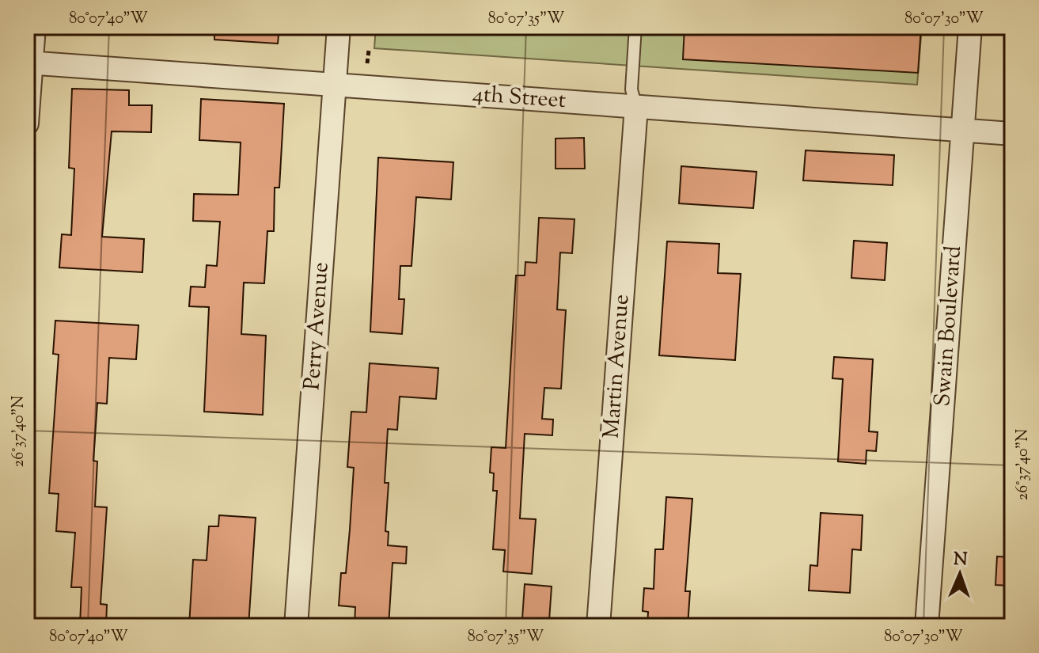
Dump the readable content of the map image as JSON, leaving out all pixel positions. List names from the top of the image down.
{
  "streets": {
    "street": [
      "4th Street",
      "Perry Avenue",
      "Swain Boulevard",
      "Martin Avenue"
    ]
  },
  "crossings": [
    ["4th Street", "Perry Avenue"],
    ["4th Street", "Swain Boulevard"],
    ["4th Street", "Martin Avenue"]
  ],
  "north": "top",
  "coordinates": [
    "80°07'40\"W",
    "80°07'35\"W",
    "80°07'30\"W",
    "26°37'40\"N"
  ]
}
